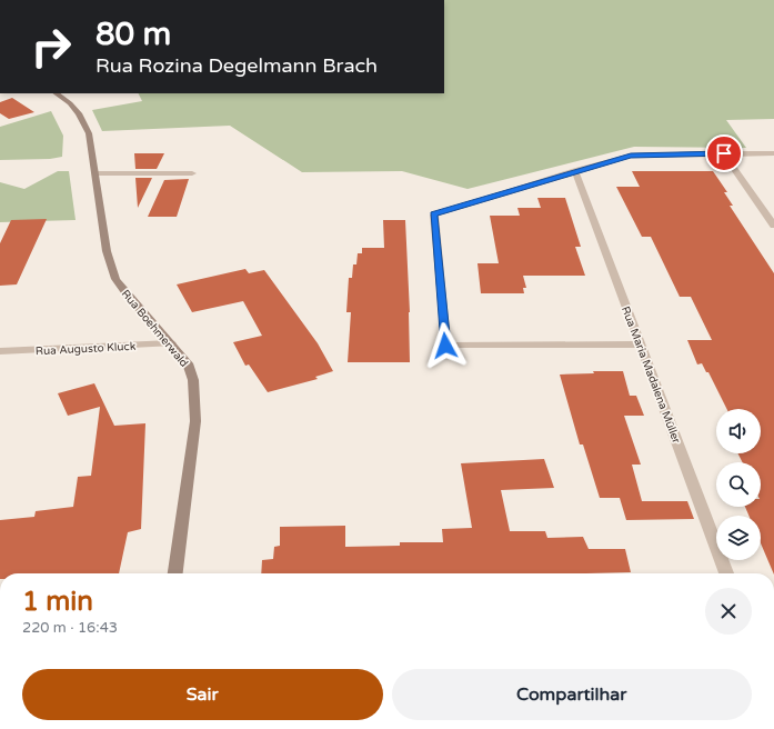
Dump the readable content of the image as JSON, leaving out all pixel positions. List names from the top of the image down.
{
  "streets": {
    "main road": ["Rua Boehmerwald"],
    "street": ["Rua Augusto Kluck", "Rua Maria Madalena Müller"]
  },
  "crossings": [
    ["Rua Boehmerwald", "Rua Augusto Kluck"]
  ],
  "page": {
    "turn": ["80 m", "Rua Rozina Degelmann Brach"],
    "heading": ["1 min", "220 m · 16:43"],
    "buttons": ["Sair", "Compartilhar"]
  }
}
